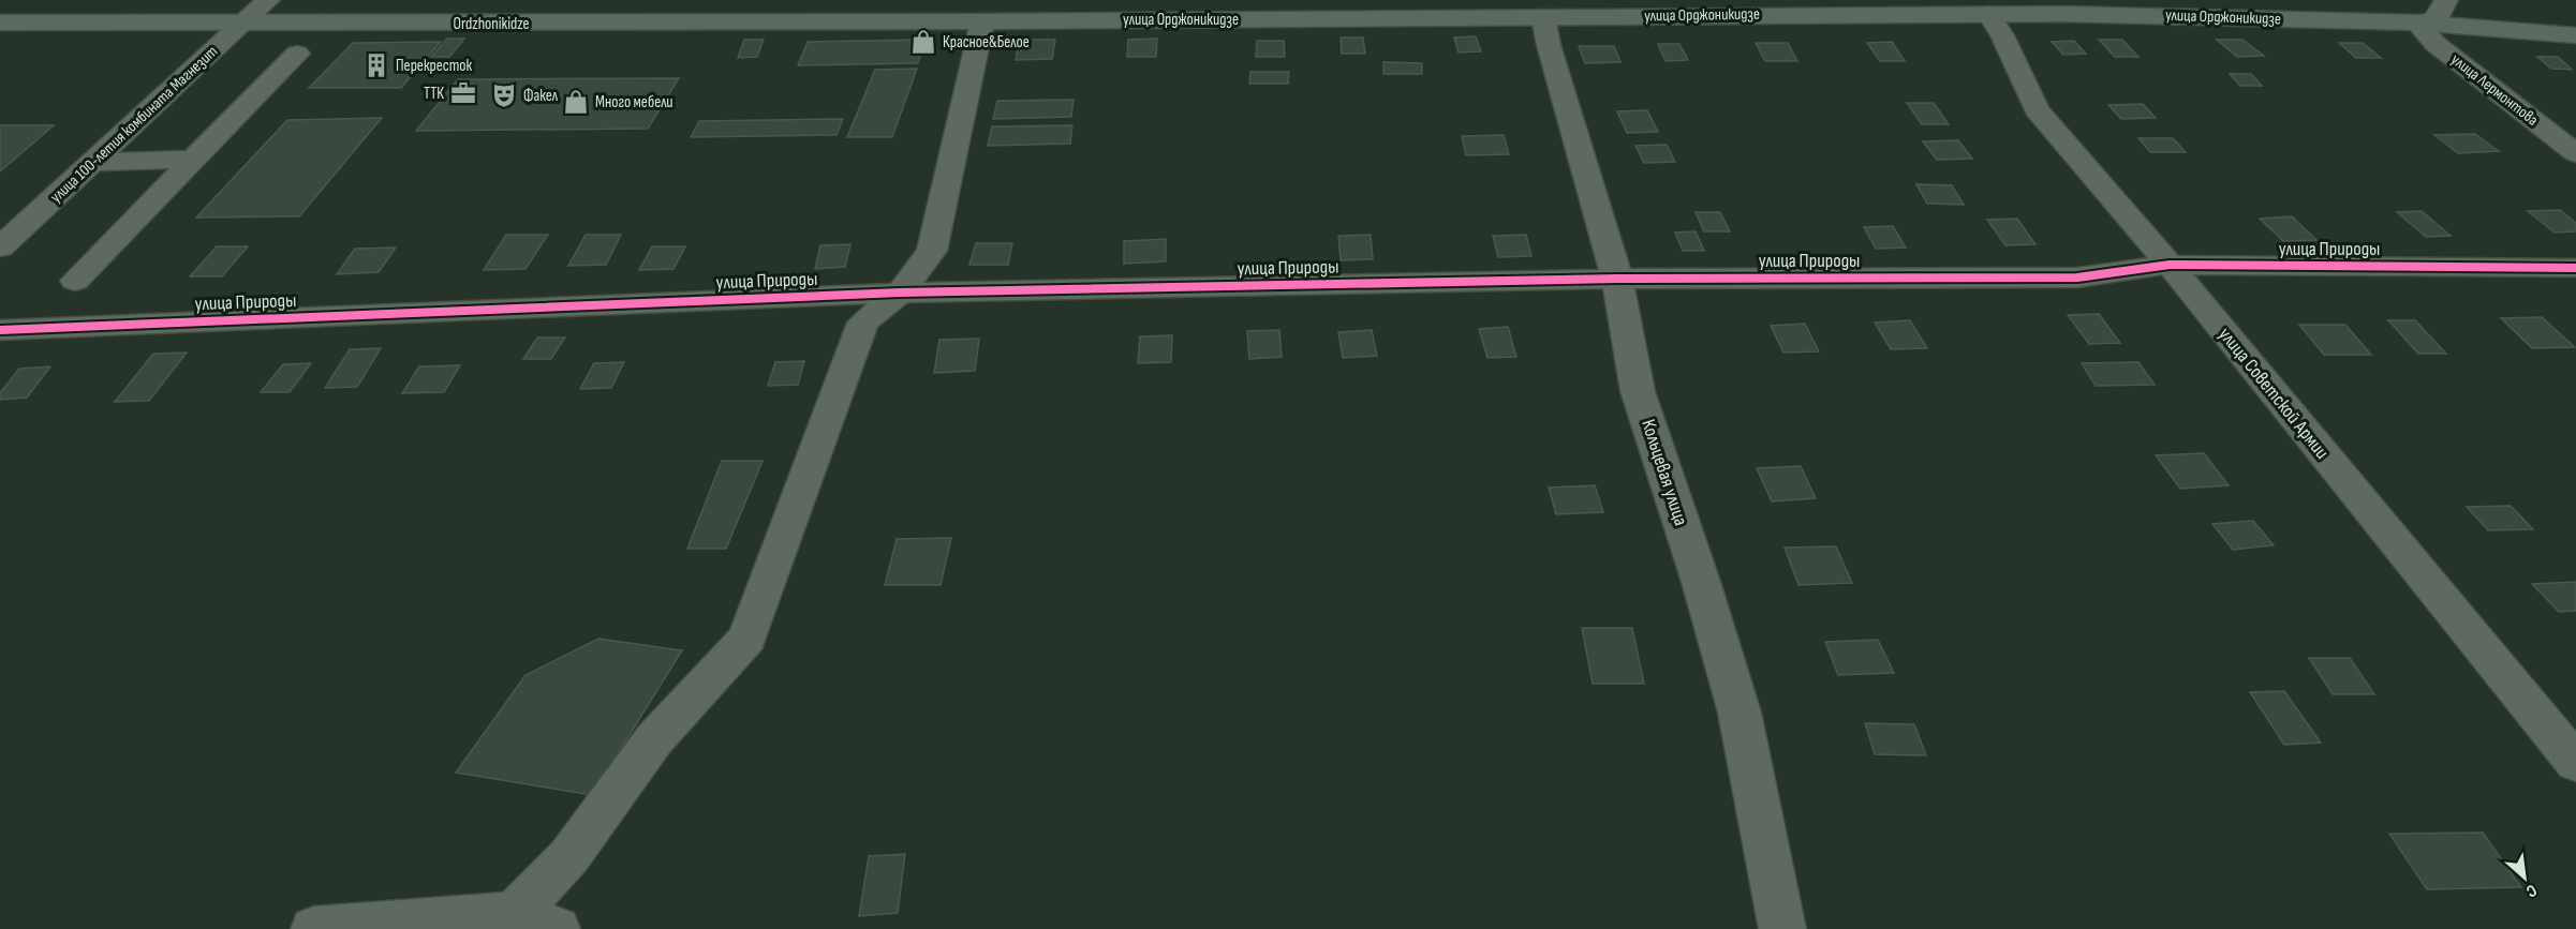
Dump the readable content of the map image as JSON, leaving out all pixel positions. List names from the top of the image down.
{
  "streets": {
    "main road": ["улица Орджоникидзе", "Ordzhonikidze"],
    "street": [
      "улица Лермонтова",
      "улица 100-летия комбината Магнезит",
      "улица Природы",
      "улица Советской Армии",
      "Кольцевая улица"
    ]
  },
  "crossings": [
    ["улица Орджоникидзе", "Ordzhonikidze"],
    ["улица Орджоникидзе", "улица Лермонтова"],
    ["улица Орджоникидзе", "улица Советской Армии"],
    ["улица Орджоникидзе", "Кольцевая улица"],
    ["Ordzhonikidze", "улица 100-летия комбината Магнезит"],
    ["улица Природы", "улица Советской Армии"],
    ["улица Природы", "Кольцевая улица"]
  ],
  "places": {
    "shop": ["Красное&Белое", "Много мебели"],
    "building": ["Перекресток"],
    "office": ["ТТК"],
    "theatre": ["Факел"]
  },
  "north": "bottom right"
}
